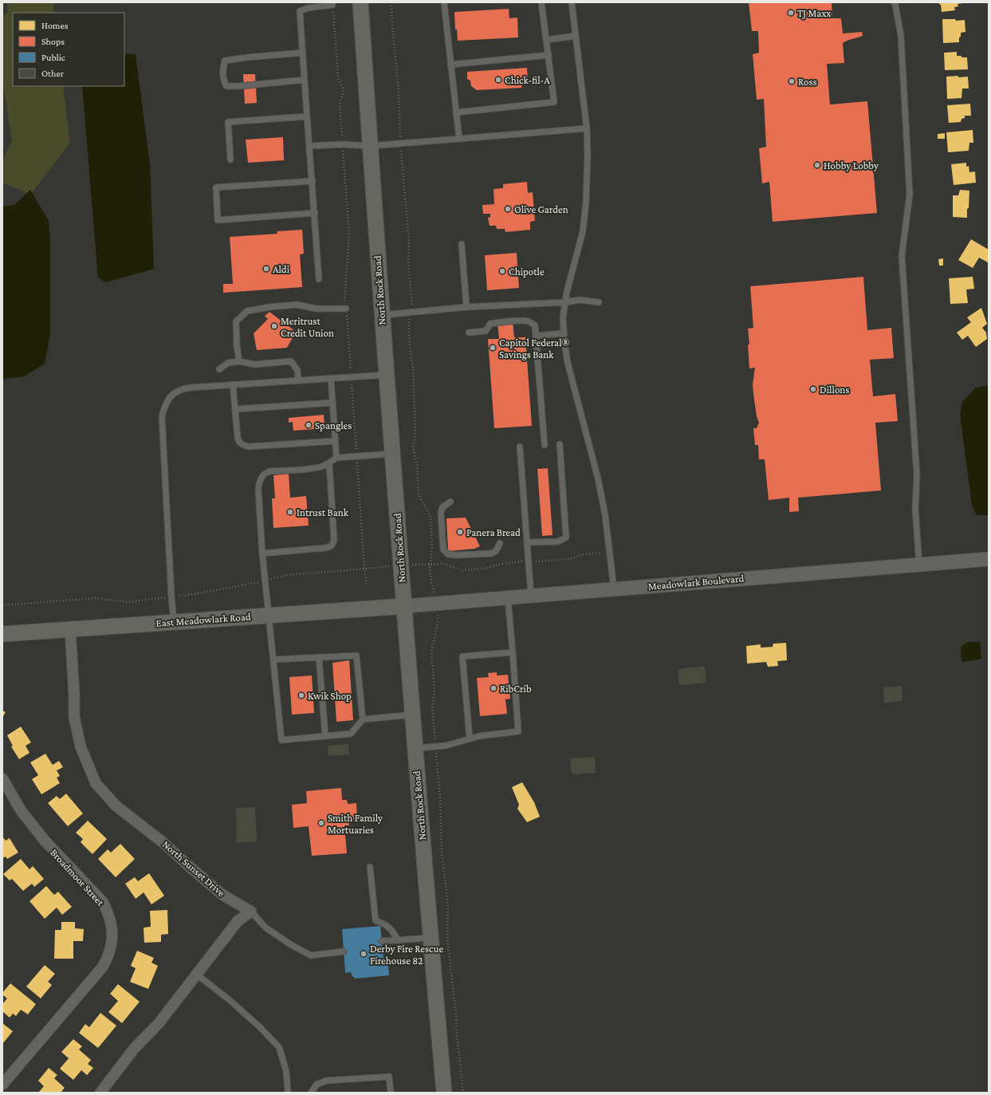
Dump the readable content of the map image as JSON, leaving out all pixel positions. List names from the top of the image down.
{
  "streets": {
    "main road": ["North Rock Road", "East Meadowlark Road"],
    "street": ["Meadowlark Boulevard", "North Sunset Drive", "Broadmoor Street"]
  },
  "crossings": [
    ["North Rock Road", "Meadowlark Boulevard"],
    ["North Rock Road", "East Meadowlark Road"],
    ["Meadowlark Boulevard", "East Meadowlark Road"],
    ["East Meadowlark Road", "North Sunset Drive"]
  ],
  "places": [
    "TJ Maxx",
    "Chick-fil-A",
    "Ross",
    "Hobby Lobby",
    "Olive Garden",
    "Aldi",
    "Chipotle",
    "Meritrust Credit Union",
    "Capitol Federal® Savings Bank",
    "Dillons",
    "Spangles",
    "Intrust Bank",
    "Panera Bread",
    "RibCrib",
    "Kwik Shop",
    "Smith Family Mortuaries",
    "Derby Fire Rescue Firehouse 82"
  ],
  "legend": [
    "Homes",
    "Shops",
    "Public",
    "Other"
  ]
}
